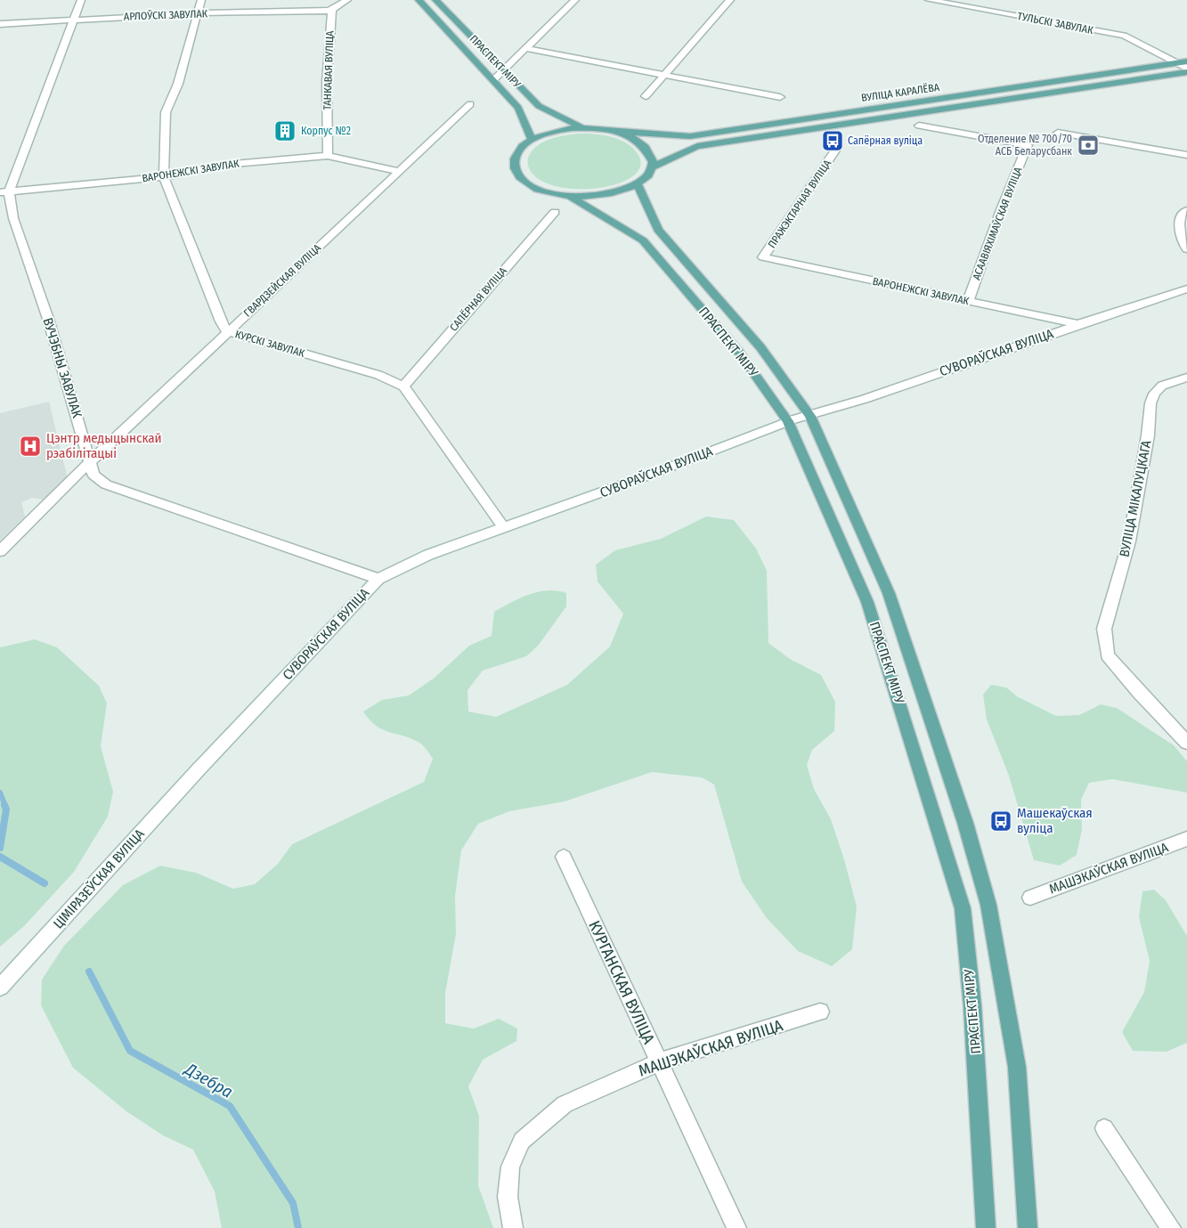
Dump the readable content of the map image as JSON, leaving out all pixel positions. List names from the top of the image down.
{
  "streets": {
    "main road": ["ПРАСПЕКТ МІРУ", "ВУЛІЦА КАРАЛЁВА"],
    "street": [
      "АРЛОЎСКІ ЗАВУЛАК",
      "ТУЛЬСКІ ЗАВУЛАК",
      "ТАНКАВАЯ ВУЛІЦА",
      "ВАРОНЕЖСКІ ЗАВУЛАК",
      "ПРАЖЭКТАРНАЯ ВУЛІЦА",
      "АСААВІЯХІМАЎСКАЯ ВУЛІЦА",
      "ГВАРДЗЕЙСКАЯ ВУЛІЦА",
      "САПЁРНАЯ ВУЛІЦА",
      "КУРСКІ ЗАВУЛАК",
      "СУВОРАЎСКАЯ ВУЛІЦА",
      "ВУЧЭБНЫ ЗАВУЛАК",
      "ВУЛІЦА МІКАЛУЦКАГА",
      "МАШЭКАЎСКАЯ ВУЛІЦА",
      "ЦІМІРАЗЕЎСКАЯ ВУЛІЦА",
      "КУРГАНСКАЯ ВУЛІЦА"
    ]
  },
  "crossings": [
    ["АРЛОЎСКІ ЗАВУЛАК", "ТАНКАВАЯ ВУЛІЦА"],
    ["АРЛОЎСКІ ЗАВУЛАК", "КУРСКІ ЗАВУЛАК"],
    ["ТУЛЬСКІ ЗАВУЛАК", "ВУЛІЦА КАРАЛЁВА"],
    ["ПРАСПЕКТ МІРУ", "ВУЛІЦА КАРАЛЁВА"],
    ["ПРАСПЕКТ МІРУ", "СУВОРАЎСКАЯ ВУЛІЦА"],
    ["ТАНКАВАЯ ВУЛІЦА", "ВАРОНЕЖСКІ ЗАВУЛАК"],
    ["ВАРОНЕЖСКІ ЗАВУЛАК", "ПРАЖЭКТАРНАЯ ВУЛІЦА"],
    ["ВАРОНЕЖСКІ ЗАВУЛАК", "АСААВІЯХІМАЎСКАЯ ВУЛІЦА"],
    ["ВАРОНЕЖСКІ ЗАВУЛАК", "КУРСКІ ЗАВУЛАК"],
    ["ВАРОНЕЖСКІ ЗАВУЛАК", "СУВОРАЎСКАЯ ВУЛІЦА"],
    ["ВАРОНЕЖСКІ ЗАВУЛАК", "ВУЧЭБНЫ ЗАВУЛАК"],
    ["ГВАРДЗЕЙСКАЯ ВУЛІЦА", "КУРСКІ ЗАВУЛАК"],
    ["ГВАРДЗЕЙСКАЯ ВУЛІЦА", "ВУЧЭБНЫ ЗАВУЛАК"],
    ["САПЁРНАЯ ВУЛІЦА", "КУРСКІ ЗАВУЛАК"],
    ["КУРСКІ ЗАВУЛАК", "СУВОРАЎСКАЯ ВУЛІЦА"],
    ["СУВОРАЎСКАЯ ВУЛІЦА", "ВУЧЭБНЫ ЗАВУЛАК"],
    ["СУВОРАЎСКАЯ ВУЛІЦА", "ЦІМІРАЗЕЎСКАЯ ВУЛІЦА"],
    ["МАШЭКАЎСКАЯ ВУЛІЦА", "КУРГАНСКАЯ ВУЛІЦА"]
  ],
  "water": ["Дзебра"],
  "places": {
    "building": ["Корпус №2"],
    "bus stop": ["Сапёрная вуліца", "Машекаўская вуліца"],
    "bank": ["Отделение № 700/70 АСБ Беларусбанк"],
    "hospital": ["Цэнтр медыцынскай рэабілітацыі"]
  }
}
